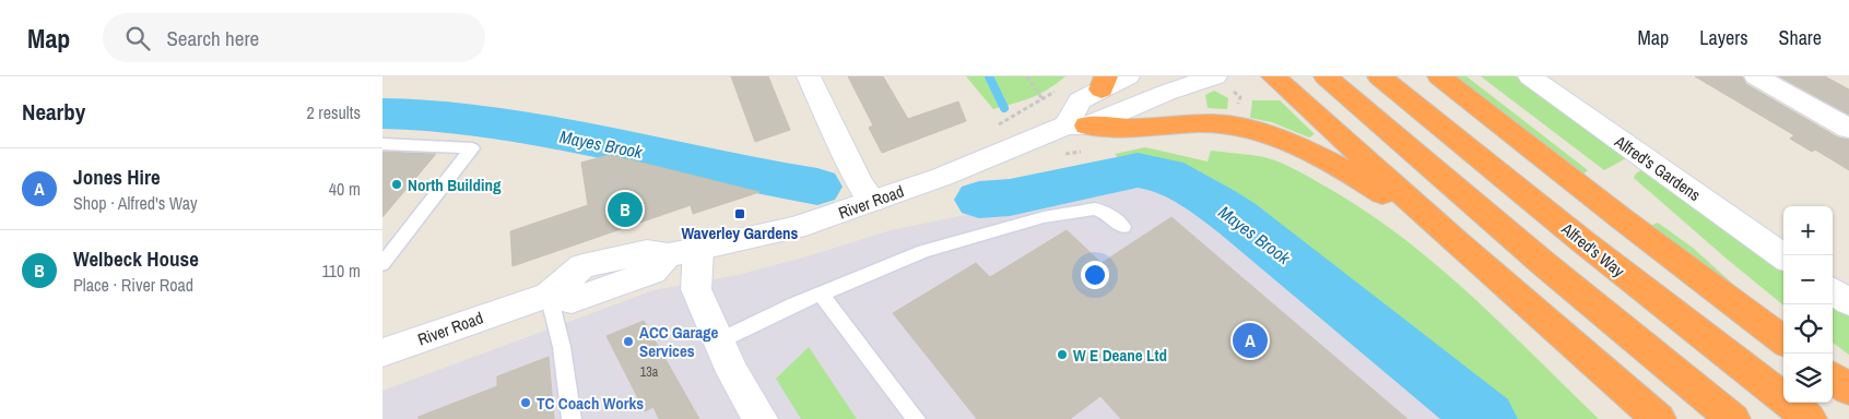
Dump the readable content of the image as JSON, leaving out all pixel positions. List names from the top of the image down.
{
  "streets": {
    "highway": ["Alfred's Way"],
    "street": ["Alfred's Gardens", "River Road"]
  },
  "water": ["Mayes Brook"],
  "places": {
    "other": [
      "North Building",
      "ACC Garage Services",
      "W E Deane Ltd",
      "TC Coach Works"
    ],
    "transit": ["Waverley Gardens"]
  },
  "house_numbers": ["13a"],
  "page": {
    "header": "Map",
    "search": "Search here",
    "nav": ["Map", "Layers", "Share"],
    "heading": ["Nearby", "2 results"],
    "list": [
      {
        "mark": "A",
        "name": "Jones Hire",
        "note": "Shop · Alfred's Way",
        "value": "40 m"
      },
      {
        "mark": "B",
        "name": "Welbeck House",
        "note": "Place · River Road",
        "value": "110 m"
      }
    ],
    "pins": ["B", "A"],
    "map_buttons": ["+", "−"]
  }
}
